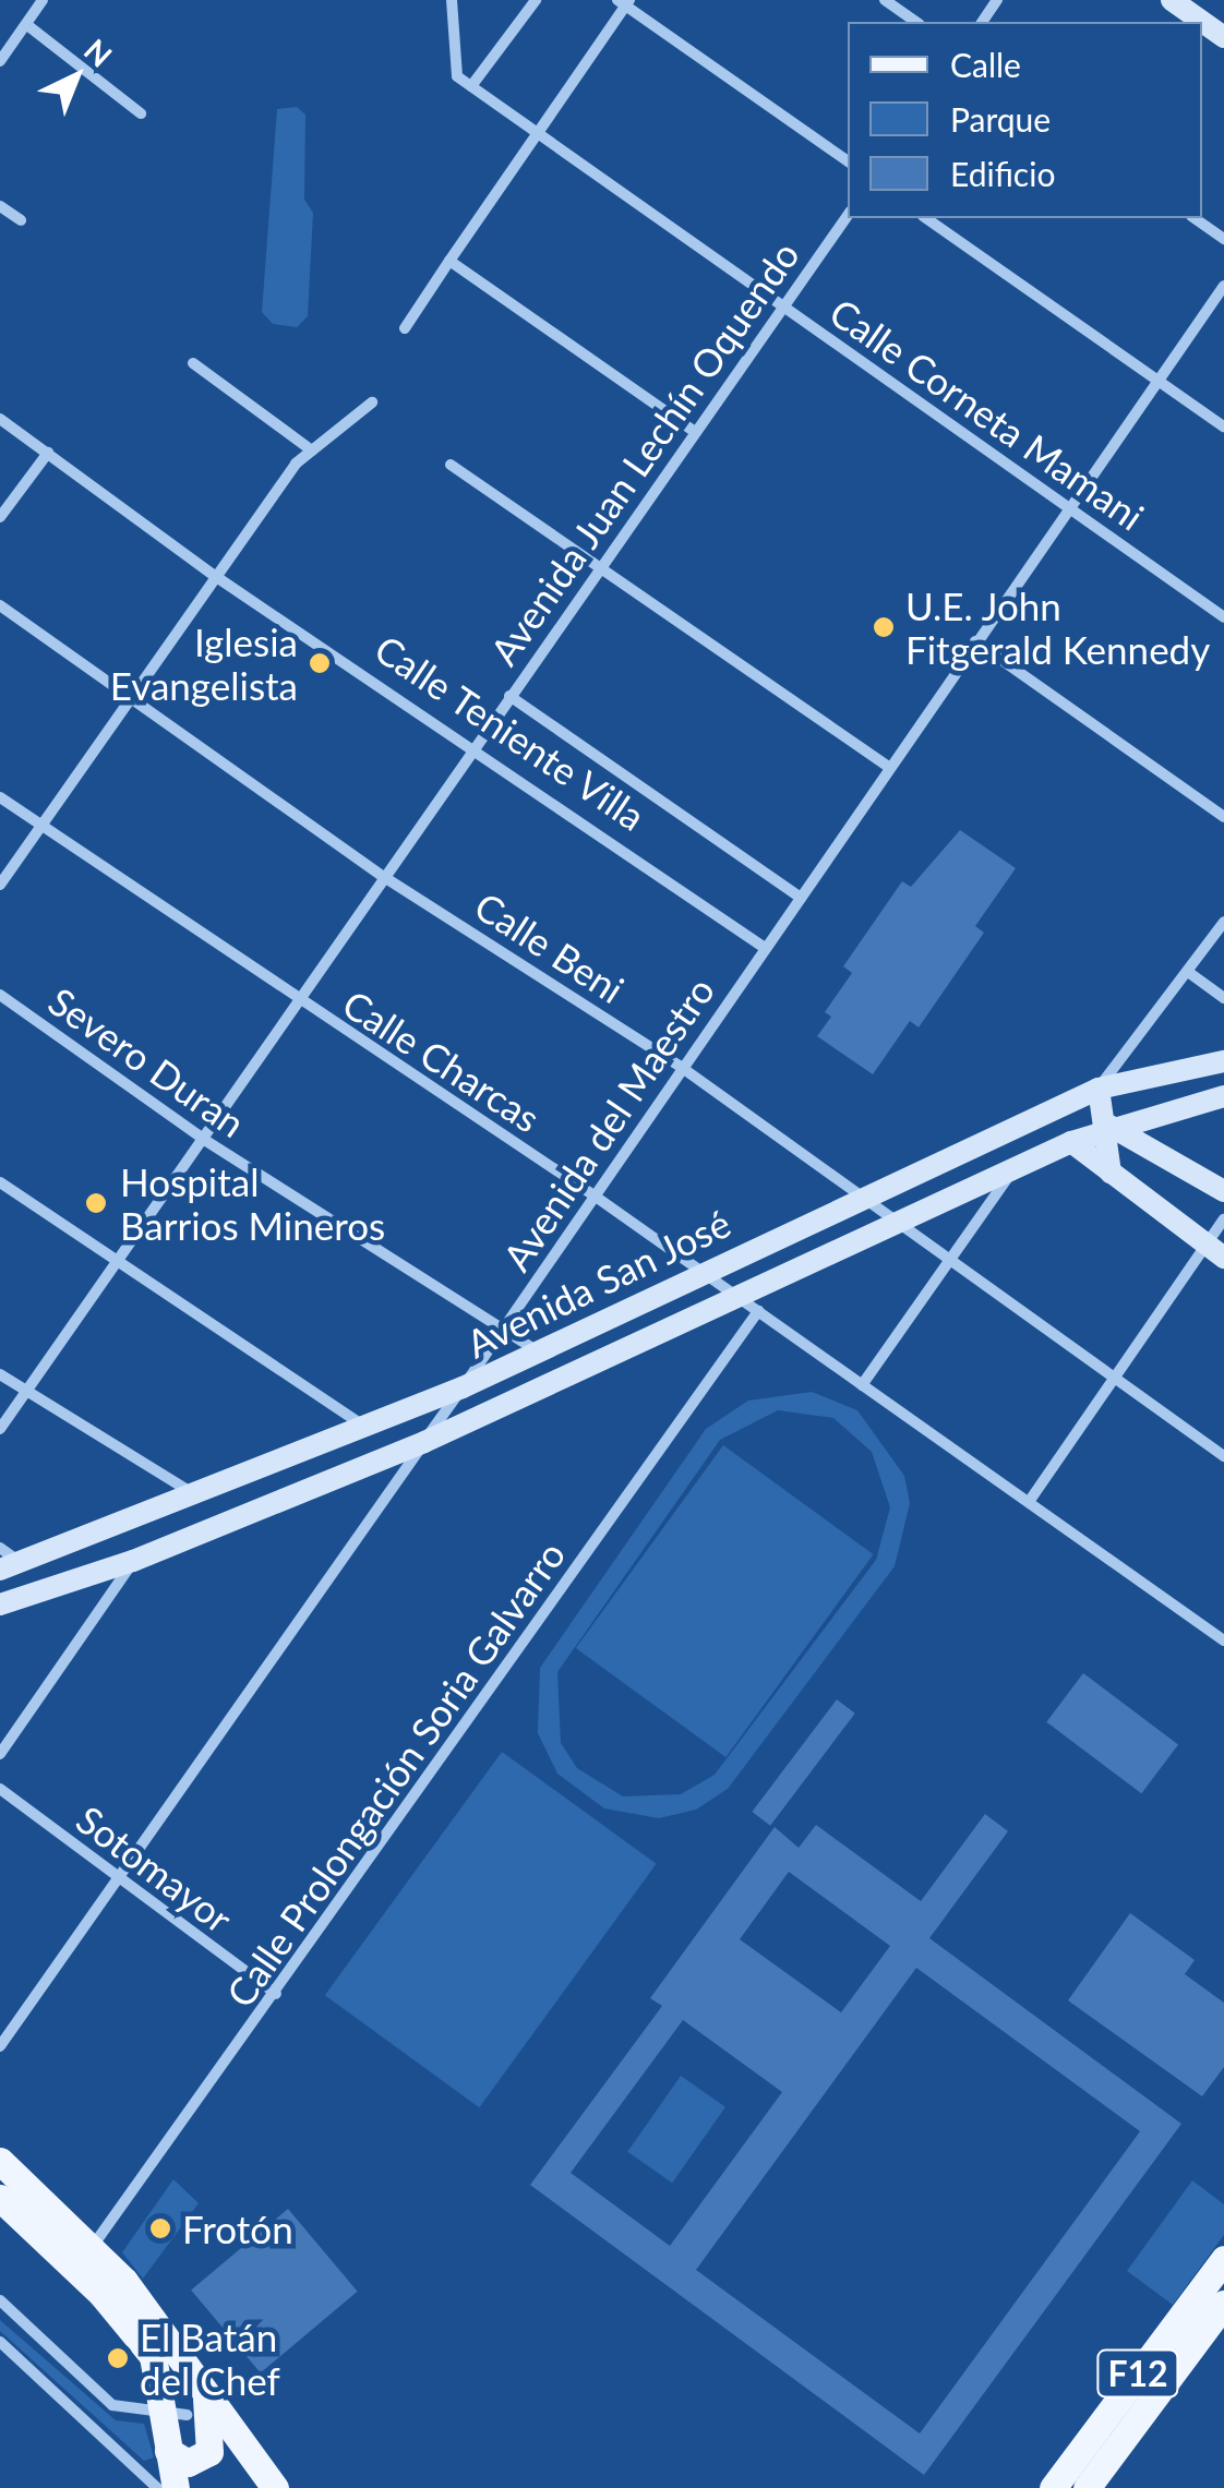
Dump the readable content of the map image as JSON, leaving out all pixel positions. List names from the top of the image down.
{
  "streets": {
    "main road": ["F12"],
    "street": [
      "Calle Corneta Mamani",
      "Avenida Juan Lechín Oquendo",
      "Calle Teniente Villa",
      "Calle Beni",
      "Calle Charcas",
      "Severo Duran",
      "Avenida del Maestro",
      "Avenida San José",
      "Calle Prolongación Soria Galvarro",
      "Sotomayor"
    ]
  },
  "crossings": [
    ["Calle Corneta Mamani", "Avenida Juan Lechín Oquendo"],
    ["Calle Corneta Mamani", "Avenida del Maestro"],
    ["Avenida Juan Lechín Oquendo", "Calle Teniente Villa"],
    ["Avenida Juan Lechín Oquendo", "Calle Beni"],
    ["Avenida Juan Lechín Oquendo", "Calle Charcas"],
    ["Avenida Juan Lechín Oquendo", "Severo Duran"],
    ["Calle Teniente Villa", "Avenida del Maestro"],
    ["Calle Beni", "Avenida del Maestro"],
    ["Calle Beni", "Avenida San José"],
    ["Calle Charcas", "Avenida del Maestro"],
    ["Calle Charcas", "Avenida San José"],
    ["Calle Charcas", "Calle Prolongación Soria Galvarro"],
    ["Severo Duran", "Avenida del Maestro"],
    ["Severo Duran", "Avenida San José"],
    ["Avenida del Maestro", "Avenida San José"],
    ["Avenida del Maestro", "Sotomayor"],
    ["Calle Prolongación Soria Galvarro", "Sotomayor"]
  ],
  "places": [
    "U.E. John Fitgerald Kennedy",
    "Iglesia Evangelista",
    "Hospital Barrios Mineros",
    "Frotón",
    "El Batán del Chef"
  ],
  "legend": ["Calle", "Parque", "Edificio"],
  "north": "top right"
}
